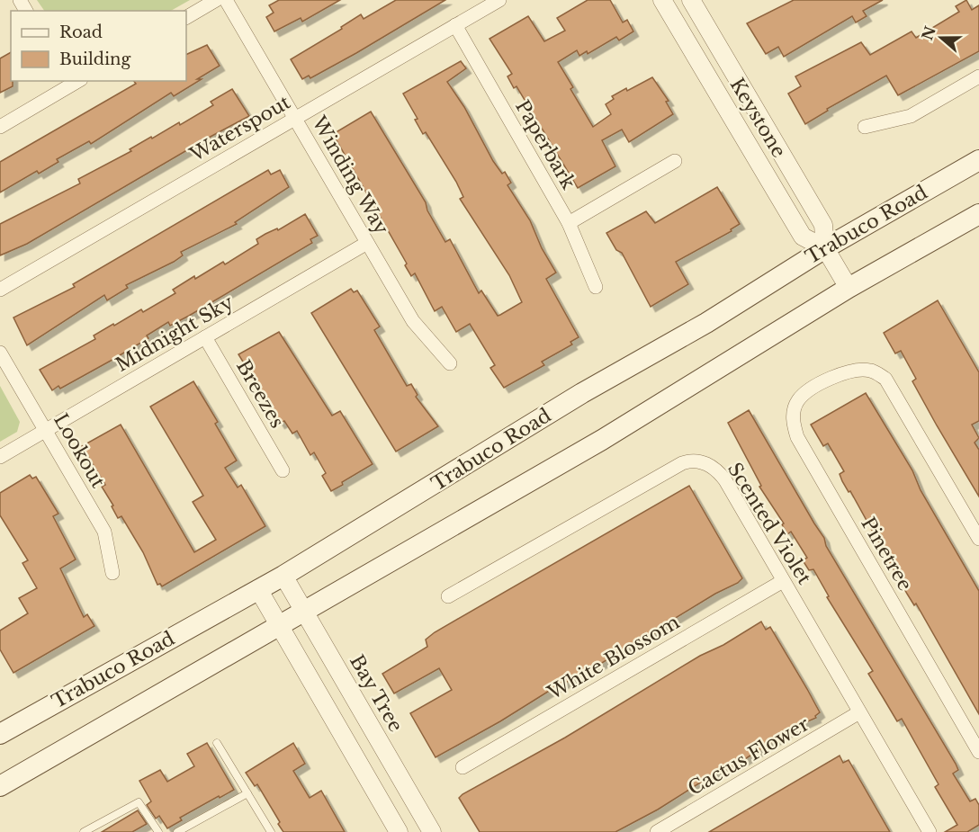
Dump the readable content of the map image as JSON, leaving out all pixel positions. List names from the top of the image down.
{
  "streets": {
    "main road": ["Trabuco Road"],
    "street": [
      "Keystone",
      "Waterspout",
      "Paperbark",
      "Winding Way",
      "Midnight Sky",
      "Breezes",
      "Lookout",
      "Scented Violet",
      "Pinetree",
      "White Blossom",
      "Bay Tree",
      "Cactus Flower"
    ]
  },
  "crossings": [
    ["Keystone", "Trabuco Road"],
    ["Waterspout", "Paperbark"],
    ["Waterspout", "Winding Way"],
    ["Winding Way", "Midnight Sky"],
    ["Trabuco Road", "Bay Tree"],
    ["Midnight Sky", "Breezes"],
    ["Midnight Sky", "Lookout"],
    ["Scented Violet", "White Blossom"],
    ["Scented Violet", "Cactus Flower"]
  ],
  "legend": ["Road", "Building"],
  "north": "left"
}
